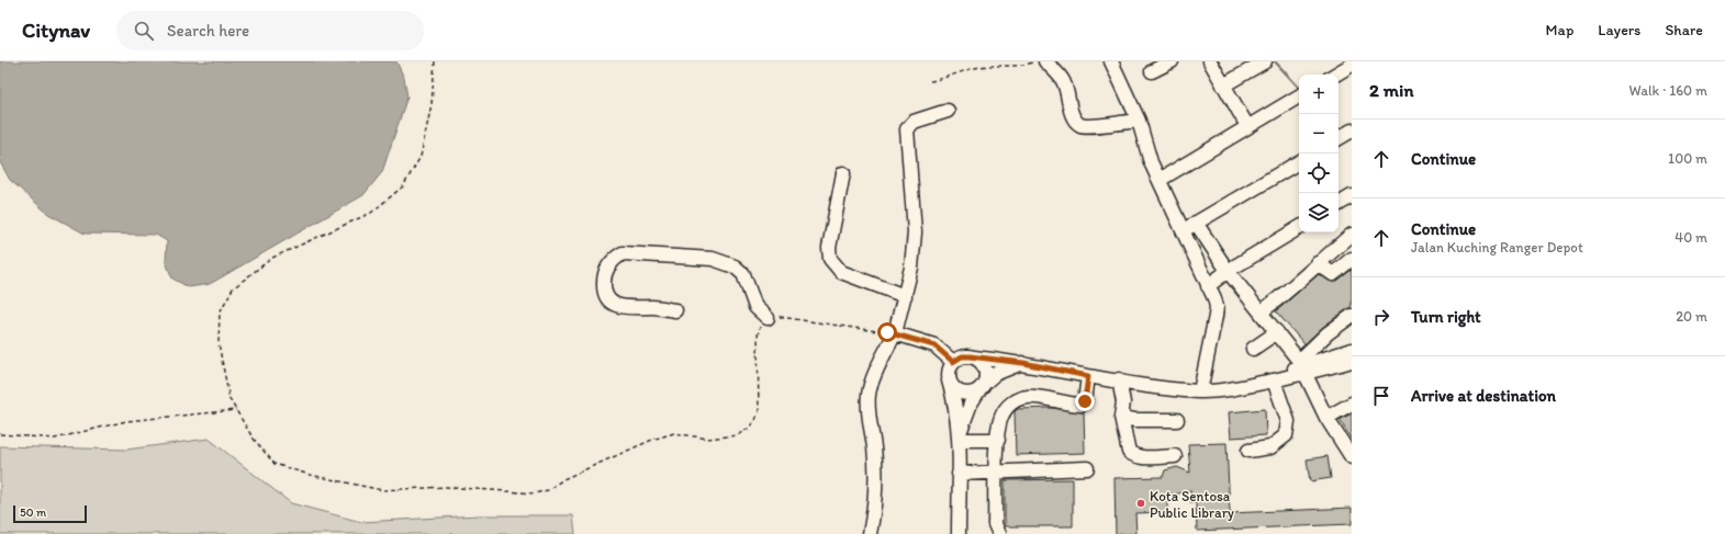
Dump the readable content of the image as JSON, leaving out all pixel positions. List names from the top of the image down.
{
  "places": ["Kota Sentosa Public Library"],
  "scale_bar": "50 m",
  "page": {
    "header": "Citynav",
    "search": "Search here",
    "nav": ["Map", "Layers", "Share"],
    "heading": ["2 min", "Walk · 160 m"],
    "map_buttons": ["+", "−"],
    "list": [
      ["Continue", "100 m"],
      ["Continue", "Jalan Kuching Ranger Depot", "40 m"],
      ["Turn right", "20 m"],
      "Arrive at destination"
    ],
    "scale": "50 m"
  }
}
